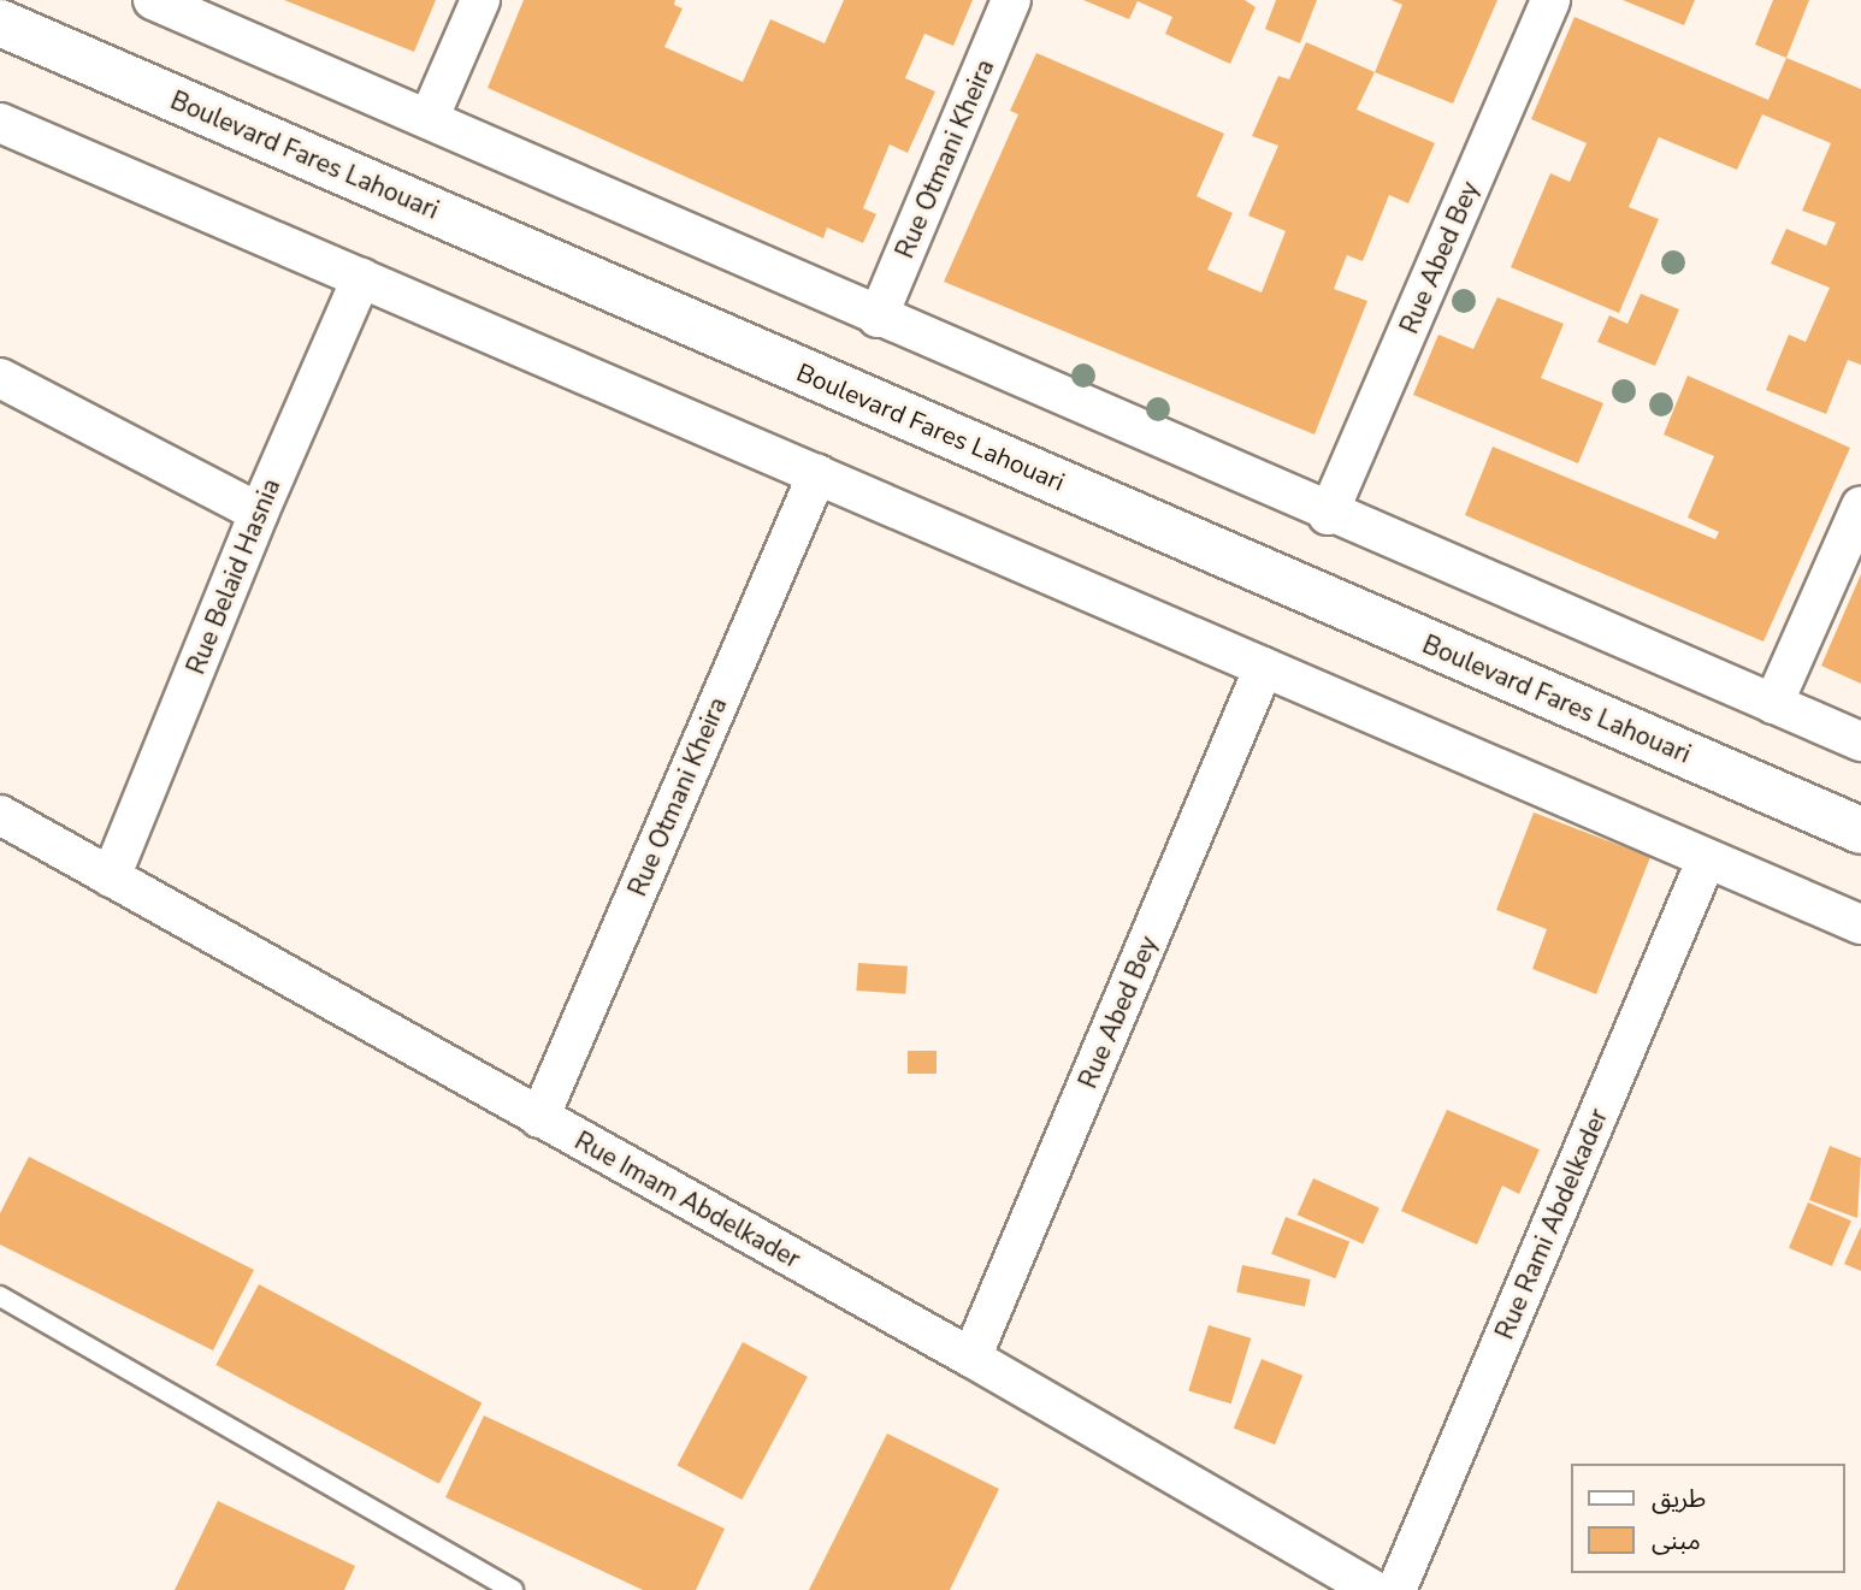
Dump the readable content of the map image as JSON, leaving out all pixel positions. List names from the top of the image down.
{
  "streets": {
    "main road": ["Boulevard Fares Lahouari"],
    "street": [
      "Rue Otmani Kheira",
      "Rue Abed Bey",
      "Rue Belaid Hasnia",
      "Rue Imam Abdelkader",
      "Rue Rami Abdelkader"
    ]
  },
  "crossings": [
    ["Rue Otmani Kheira", "Rue Imam Abdelkader"],
    ["Rue Abed Bey", "Rue Imam Abdelkader"],
    ["Rue Belaid Hasnia", "Rue Imam Abdelkader"]
  ],
  "legend": ["طريق", "مبنى"]
}
